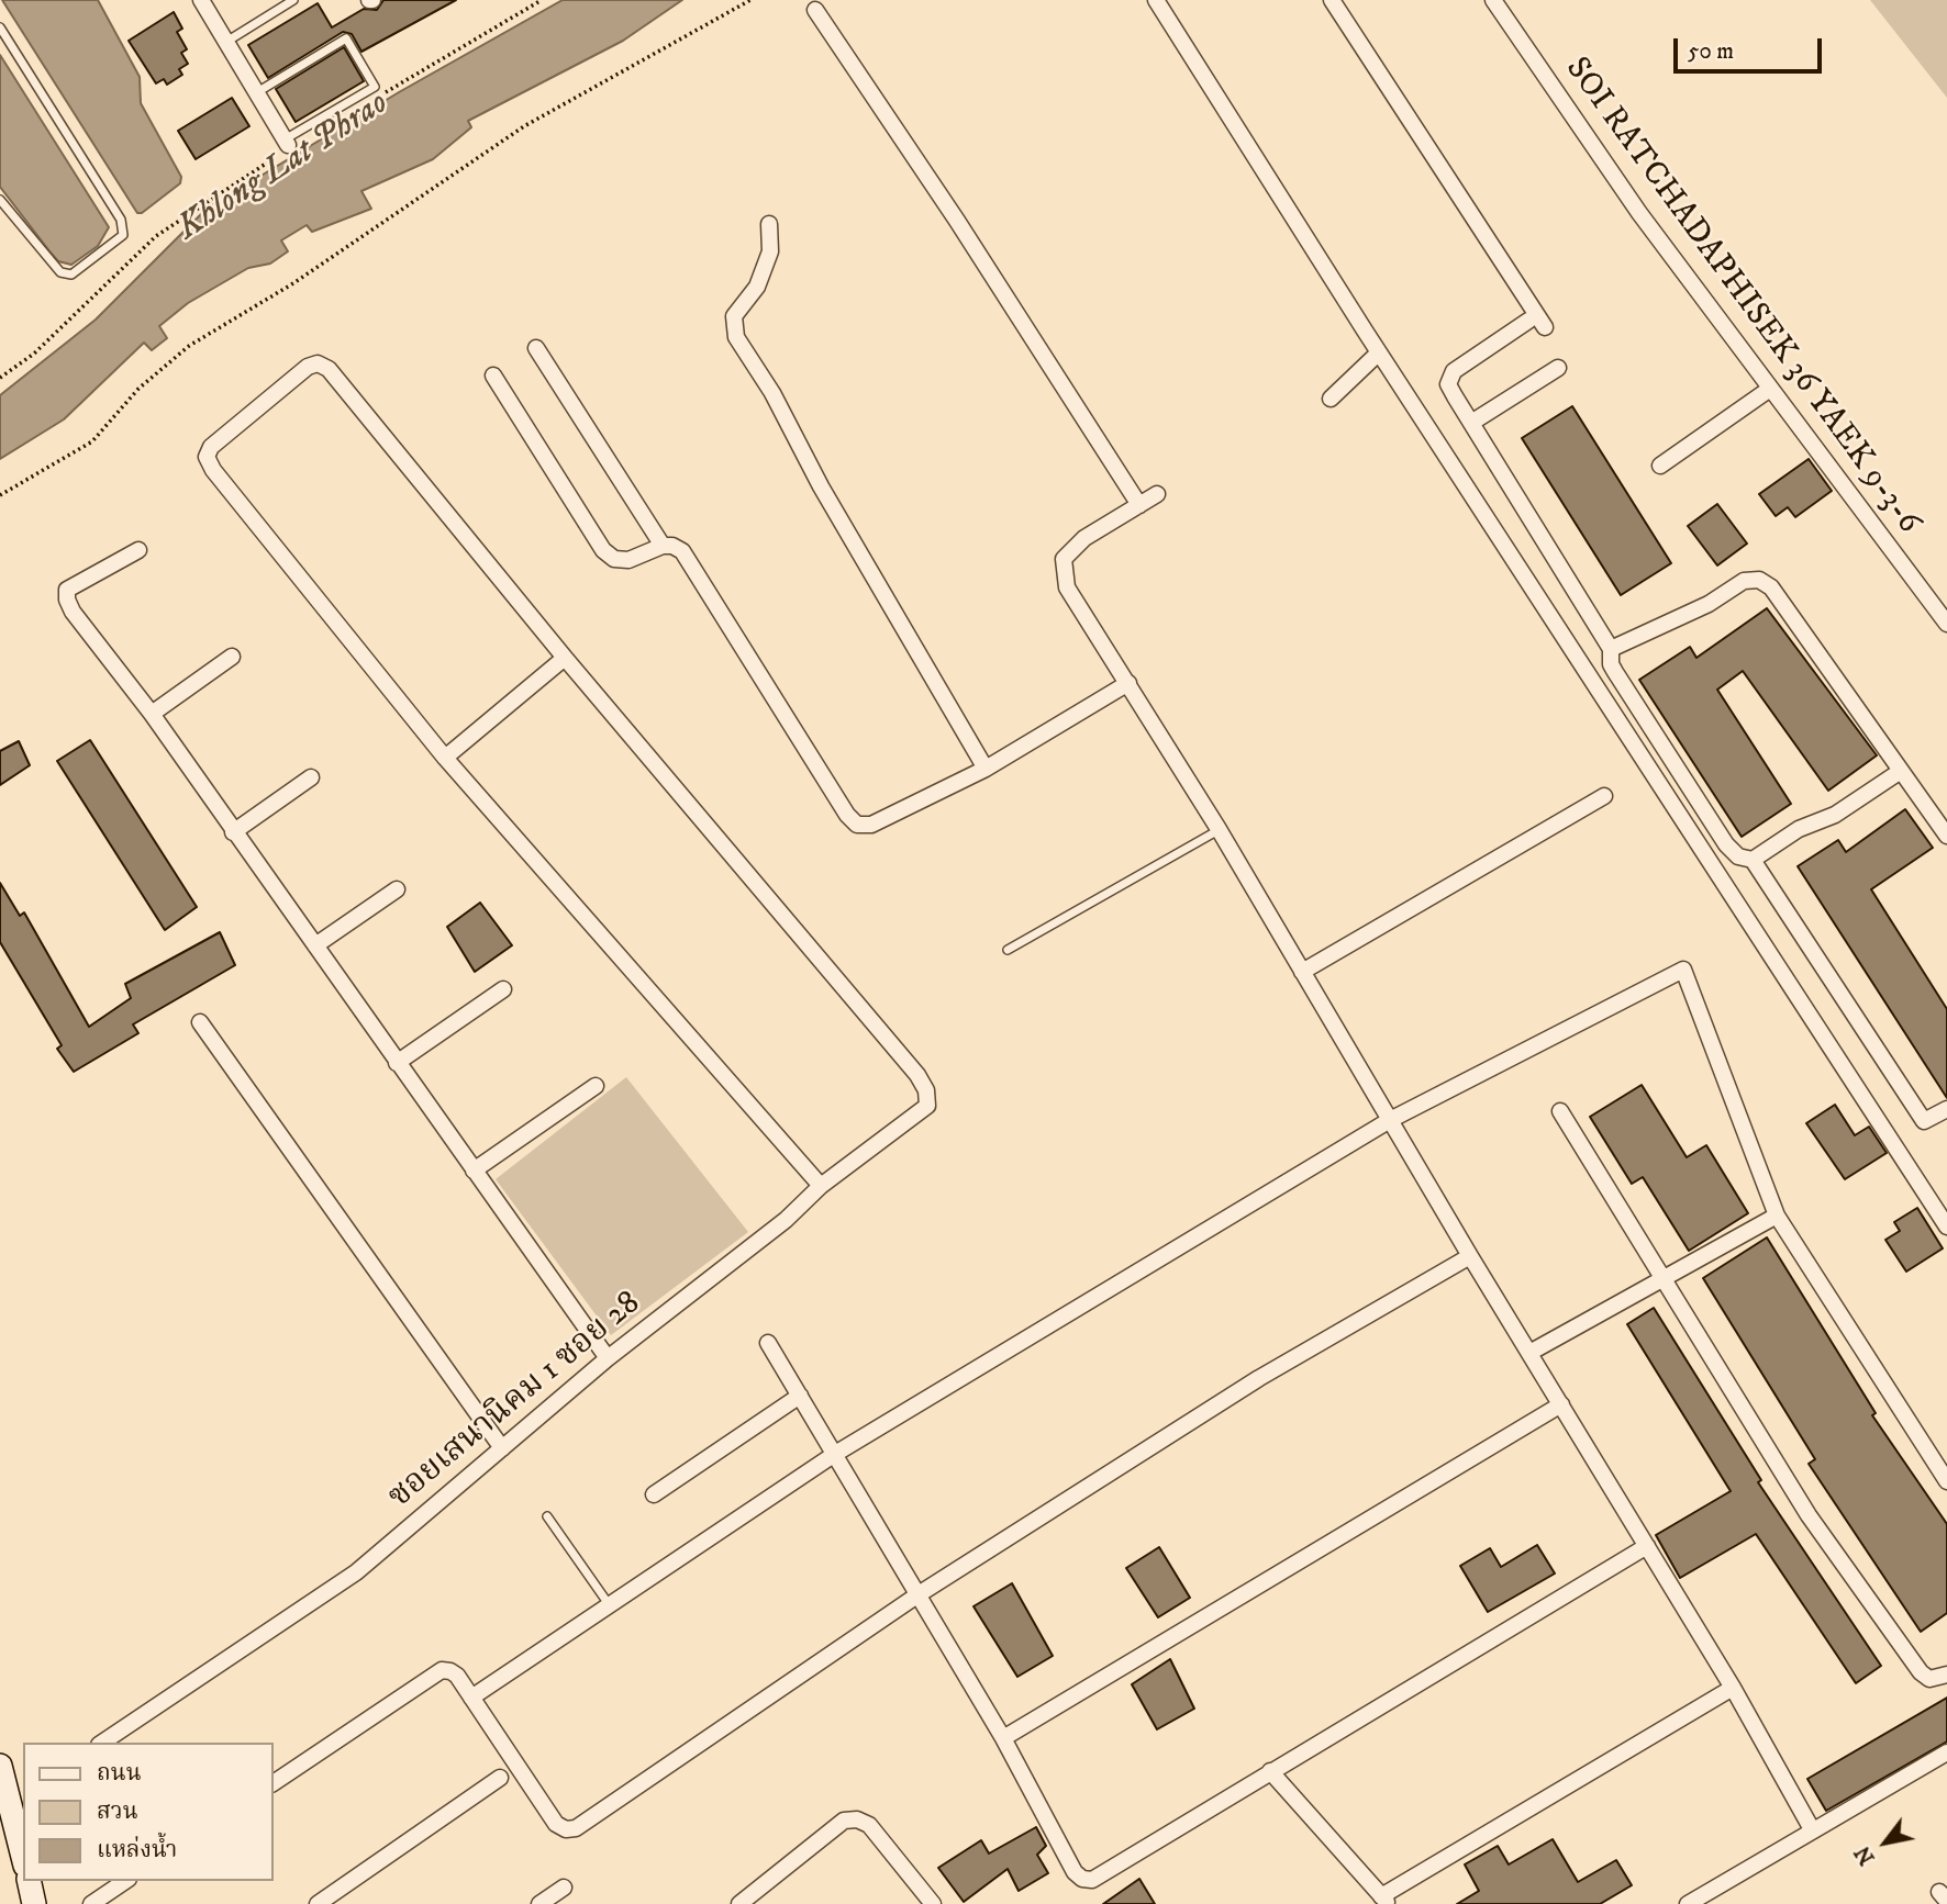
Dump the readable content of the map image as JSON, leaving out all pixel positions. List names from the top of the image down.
{
  "streets": {
    "street": ["SOI RATCHADAPHISEK 36 YAEK 9-3-6", "ซอยเสนานิคม 1 ซอย 28"]
  },
  "water": ["Khlong Lat Phrao"],
  "legend": ["ถนน", "สวน", "แหล่งน้ำ"],
  "scale_bar": "50 m",
  "north": "bottom left"
}
